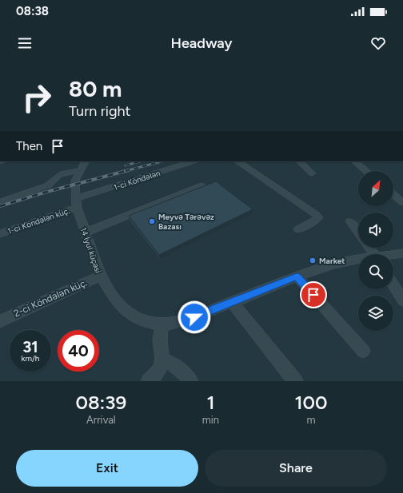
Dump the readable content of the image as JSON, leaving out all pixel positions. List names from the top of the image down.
{
  "streets": {
    "street": [
      "1-ci Köndələn",
      "1-ci Köndələn küç.",
      "14 İyul küçəsi",
      "2-ci Köndələn küç."
    ]
  },
  "crossings": [
    ["1-ci Köndələn", "1-ci Köndələn küç."],
    ["1-ci Köndələn", "14 İyul küçəsi"],
    ["1-ci Köndələn küç.", "14 İyul küçəsi"],
    ["14 İyul küçəsi", "2-ci Köndələn küç."]
  ],
  "places": ["Meyvə Tərəvəz Bazası", "Market"],
  "north": "top right",
  "page": {
    "status": "08:38",
    "header": "Headway",
    "turn": ["80 m", "Turn right"],
    "then": "Then",
    "speed": "31 km/h",
    "limit": "40",
    "eta": [
      "08:39",
      "Arrival",
      "1",
      "min",
      "100",
      "m"
    ],
    "buttons": ["Exit", "Share"]
  }
}
